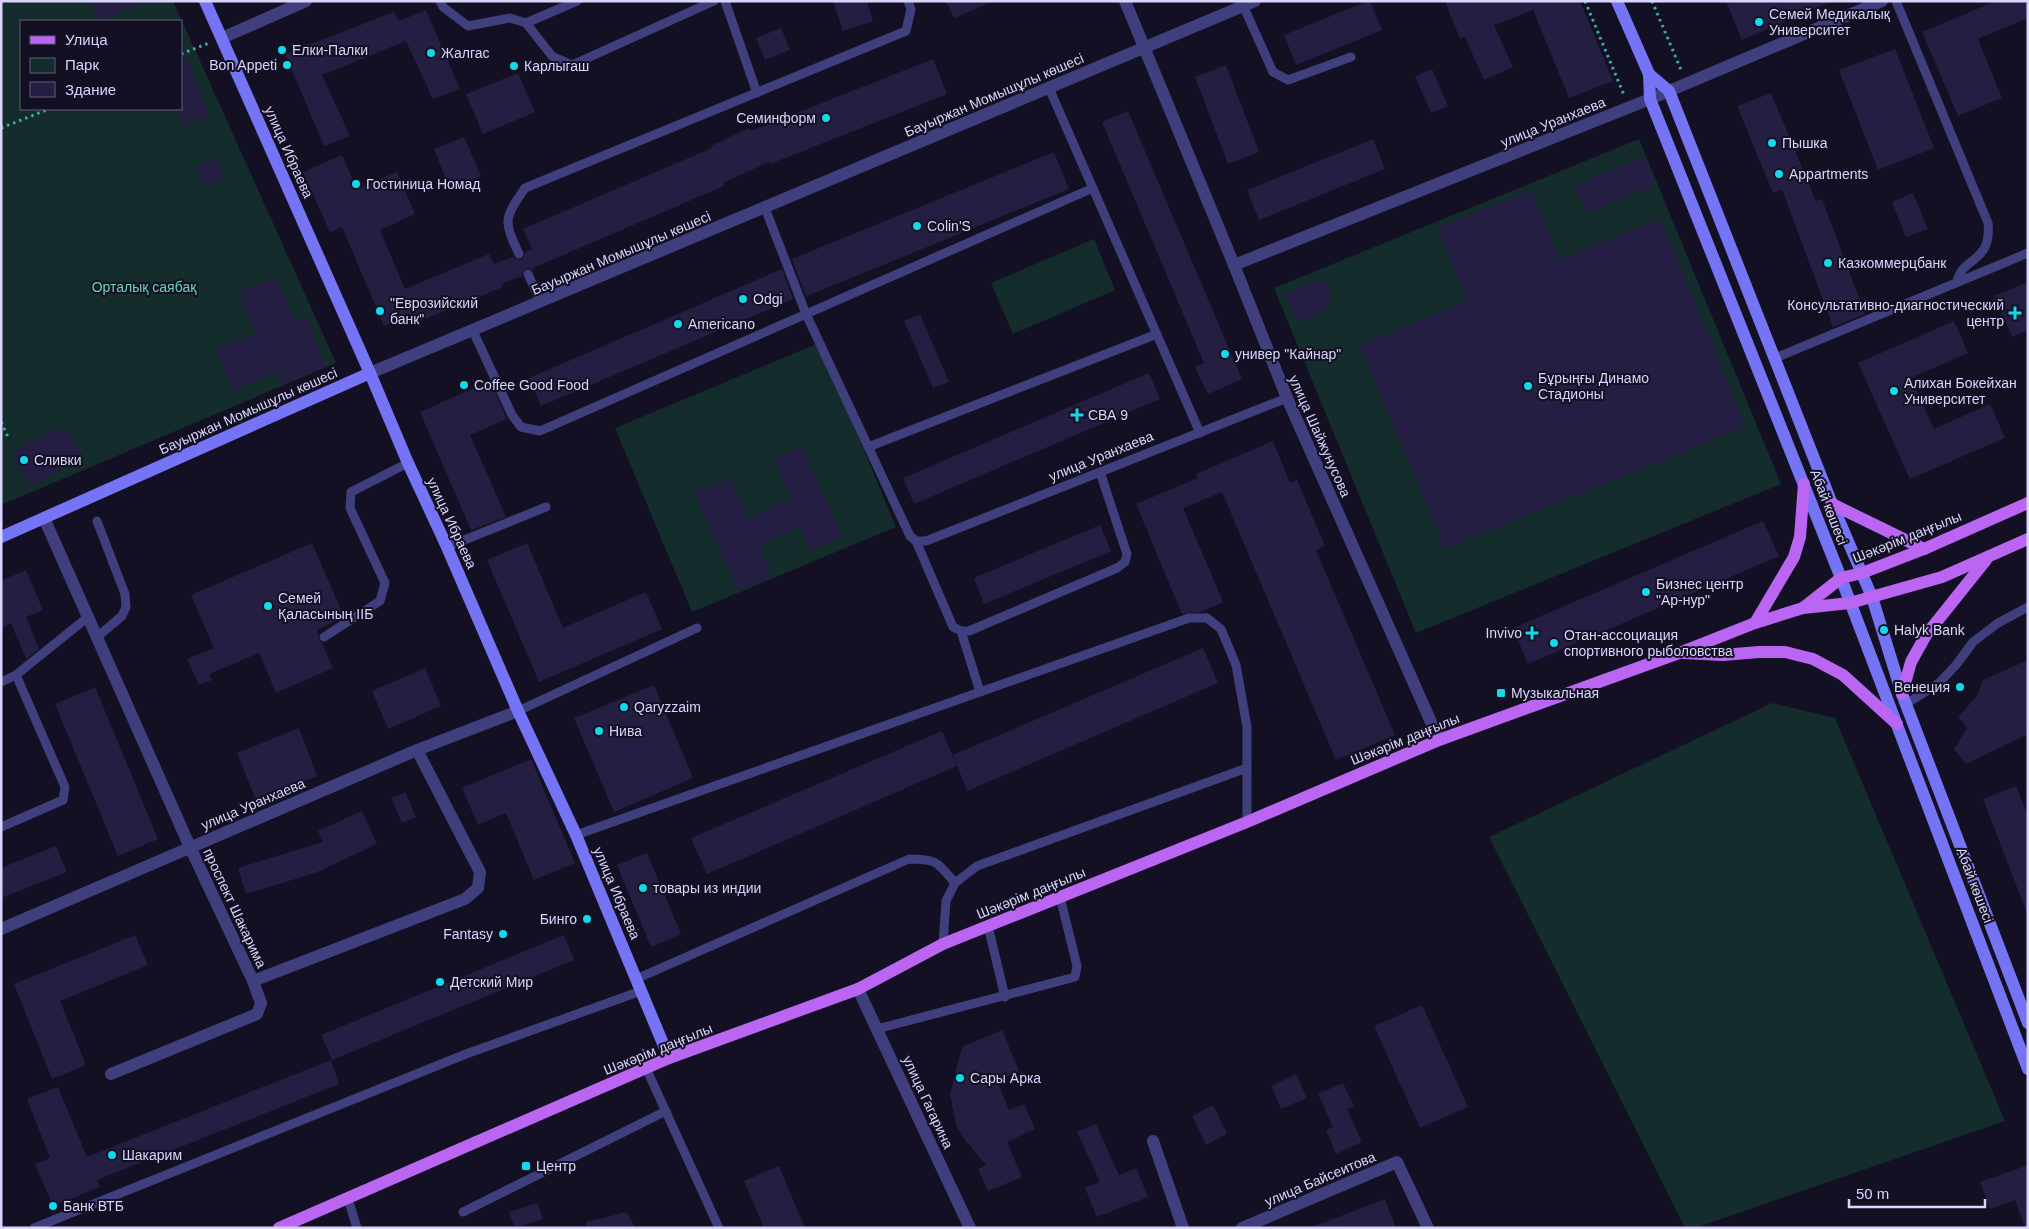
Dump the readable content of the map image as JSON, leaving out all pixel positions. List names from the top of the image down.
{
  "streets": {
    "main road": [
      "Бауыржан Момышұлы көшесі",
      "улица Ибраева",
      "Абай көшесі",
      "Шәкәрім даңғылы"
    ],
    "street": [
      "улица Уранхаева",
      "улица Шайжунусова",
      "проспект Шакарима",
      "улица Гагарина",
      "улица Байсеитова"
    ]
  },
  "crossings": [
    ["Бауыржан Момышұлы көшесі", "улица Ибраева"],
    ["Бауыржан Момышұлы көшесі", "улица Шайжунусова"],
    ["Бауыржан Момышұлы көшесі", "проспект Шакарима"],
    ["улица Уранхаева", "улица Ибраева"],
    ["улица Уранхаева", "улица Шайжунусова"],
    ["улица Уранхаева", "Абай көшесі"],
    ["улица Уранхаева", "проспект Шакарима"],
    ["улица Ибраева", "Шәкәрім даңғылы"],
    ["улица Шайжунусова", "Шәкәрім даңғылы"],
    ["Абай көшесі", "Шәкәрім даңғылы"],
    ["Шәкәрім даңғылы", "улица Гагарина"]
  ],
  "parks": ["Орталық саябақ"],
  "places": {
    "other": [
      "Семей Медикалық Университет",
      "Елки-Палки",
      "Жалгас",
      "Bon Appeti",
      "Карлыгаш",
      "Семинформ",
      "Пышка",
      "Appartments",
      "Гостиница Номад",
      "Colin'S",
      "Казкоммерцбанк",
      "Odgi",
      "\"Еврозийский банк\"",
      "Americano",
      "универ \"Кайнар\"",
      "Coffee Good Food",
      "Бұрыңғы Динамо Стадионы",
      "Алихан Бокейхан Университет",
      "Сливки",
      "Бизнес центр \"Ар-нур\"",
      "Семей Қаласының ІІБ",
      "Halyk Bank",
      "Отан-ассоциация спортивного рыболовства",
      "Венеция",
      "Qaryzzaim",
      "Нива",
      "товары из индии",
      "Бинго",
      "Fantasy",
      "Детский Мир",
      "Сары Арка",
      "Шакарим",
      "Банк ВТБ"
    ],
    "health": ["Консультативно-диагностический центр", "СВА 9", "Invivo"],
    "transit": ["Музыкальная", "Центр"]
  },
  "legend": ["Улица", "Парк", "Здание"],
  "scale_bar": "50 m"
}
